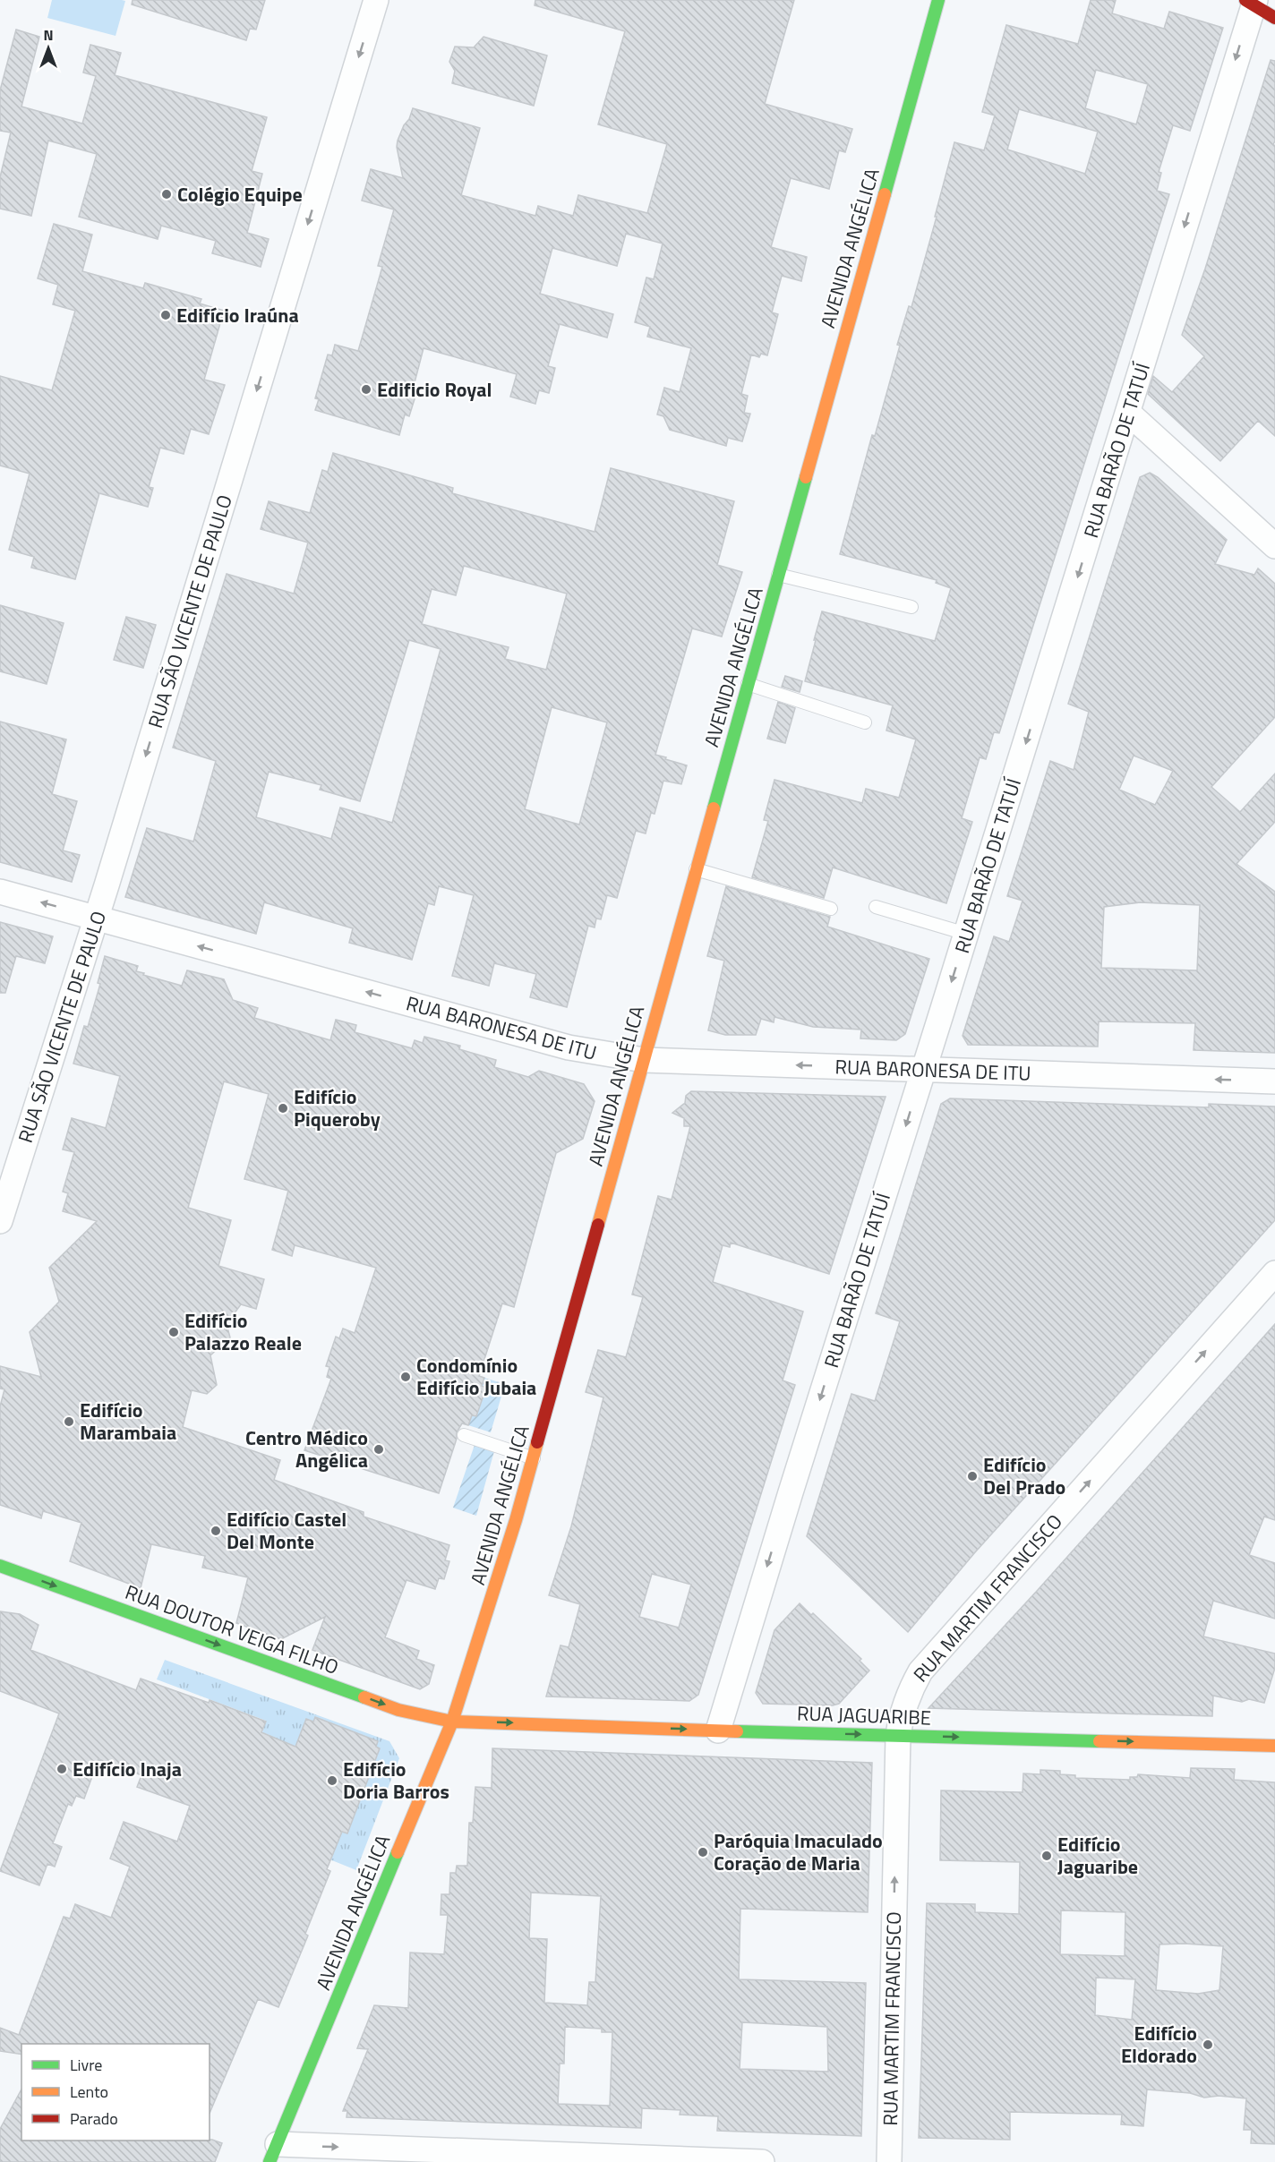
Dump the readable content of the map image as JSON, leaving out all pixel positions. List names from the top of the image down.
{
  "streets": {
    "main road": ["AVENIDA ANGÉLICA", "RUA DOUTOR VEIGA FILHO", "RUA JAGUARIBE"],
    "street": [
      "RUA BARÃO DE TATUÍ",
      "RUA SÃO VICENTE DE PAULO",
      "RUA BARONESA DE ITU",
      "RUA MARTIM FRANCISCO"
    ]
  },
  "crossings": [
    ["AVENIDA ANGÉLICA", "RUA BARONESA DE ITU"],
    ["AVENIDA ANGÉLICA", "RUA DOUTOR VEIGA FILHO"],
    ["AVENIDA ANGÉLICA", "RUA JAGUARIBE"],
    ["RUA BARÃO DE TATUÍ", "RUA BARONESA DE ITU"],
    ["RUA BARÃO DE TATUÍ", "RUA JAGUARIBE"],
    ["RUA SÃO VICENTE DE PAULO", "RUA BARONESA DE ITU"],
    ["RUA MARTIM FRANCISCO", "RUA JAGUARIBE"],
    ["RUA DOUTOR VEIGA FILHO", "RUA JAGUARIBE"]
  ],
  "one_way": [
    "RUA BARÃO DE TATUÍ",
    "RUA SÃO VICENTE DE PAULO",
    "RUA BARONESA DE ITU",
    "RUA MARTIM FRANCISCO",
    "RUA DOUTOR VEIGA FILHO",
    "RUA JAGUARIBE"
  ],
  "places": [
    "Colégio Equipe",
    "Edifício Iraúna",
    "Edificio Royal",
    "Edifício Piqueroby",
    "Edifício Palazzo Reale",
    "Condomínio Edifício Jubaia",
    "Edifício Marambaia",
    "Centro Médico Angélica",
    "Edifício Del Prado",
    "Edifício Castel Del Monte",
    "Edifício Inaja",
    "Edifício Doria Barros",
    "Paróquia Imaculado Coração de Maria",
    "Edifício Jaguaribe",
    "Edifício Eldorado"
  ],
  "legend": ["Livre", "Lento", "Parado"],
  "north": "top"
}
